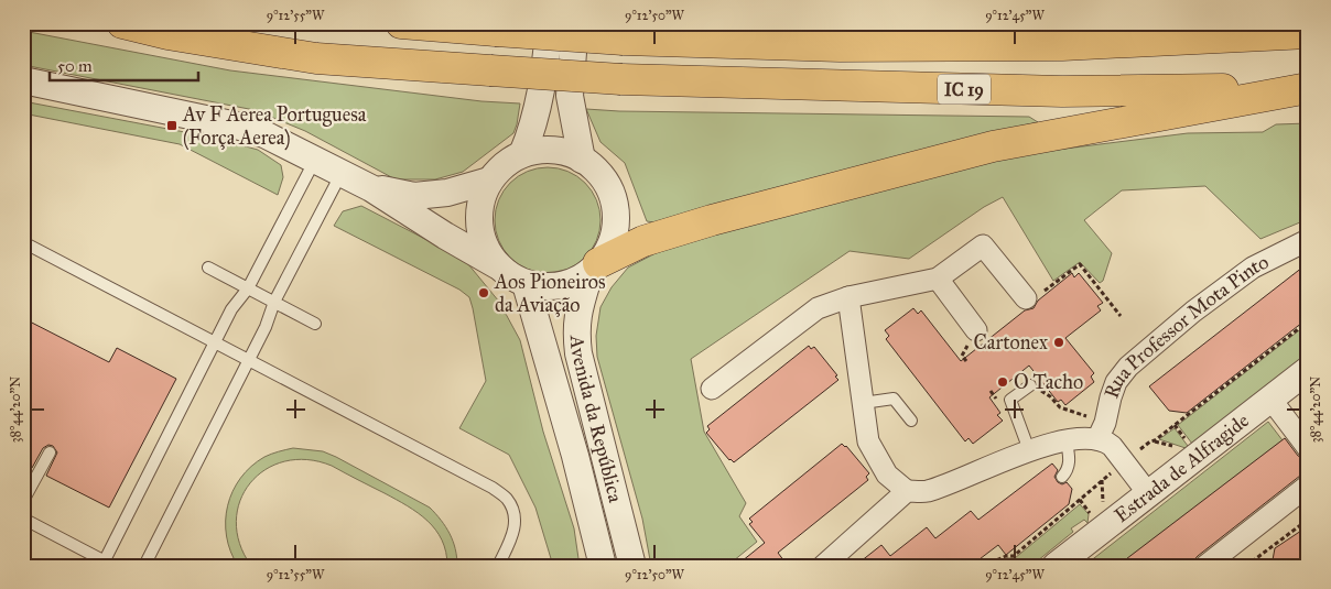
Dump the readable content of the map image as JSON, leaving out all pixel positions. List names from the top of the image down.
{
  "streets": {
    "highway": ["IC 19"],
    "street": ["Rua Professor Mota Pinto", "Avenida da República", "Estrada de Alfragide"]
  },
  "places": {
    "transit": ["Av F Aerea Portuguesa (Força Aerea)"],
    "other": ["Aos Pioneiros da Aviação", "Cartonex", "O Tacho"]
  },
  "scale_bar": "50 m",
  "coordinates": [
    "9°12'55\"W",
    "9°12'50\"W",
    "9°12'45\"W",
    "38°44'20\"N"
  ]
}
